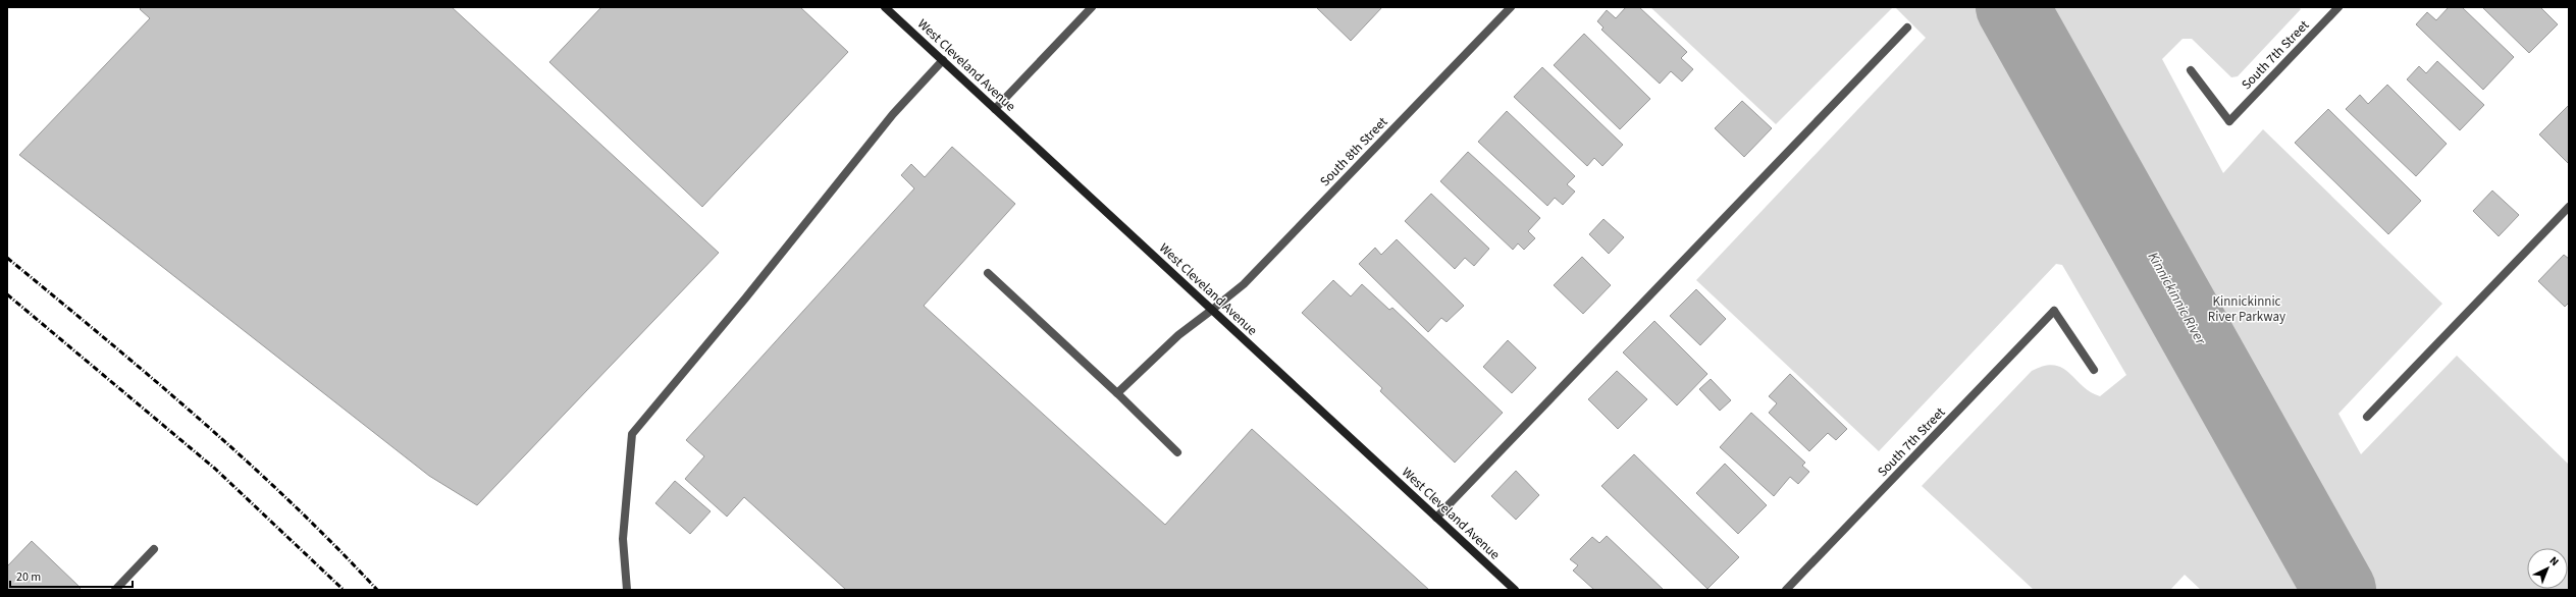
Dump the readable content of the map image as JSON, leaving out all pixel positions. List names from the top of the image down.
{
  "streets": {
    "street": ["South 7th Street", "West Cleveland Avenue", "South 8th Street"]
  },
  "crossings": [
    ["West Cleveland Avenue", "South 8th Street"]
  ],
  "water": ["Kinnickinnic River"],
  "parks": ["Kinnickinnic River Parkway"],
  "scale_bar": "20 m",
  "north": "top right"
}
